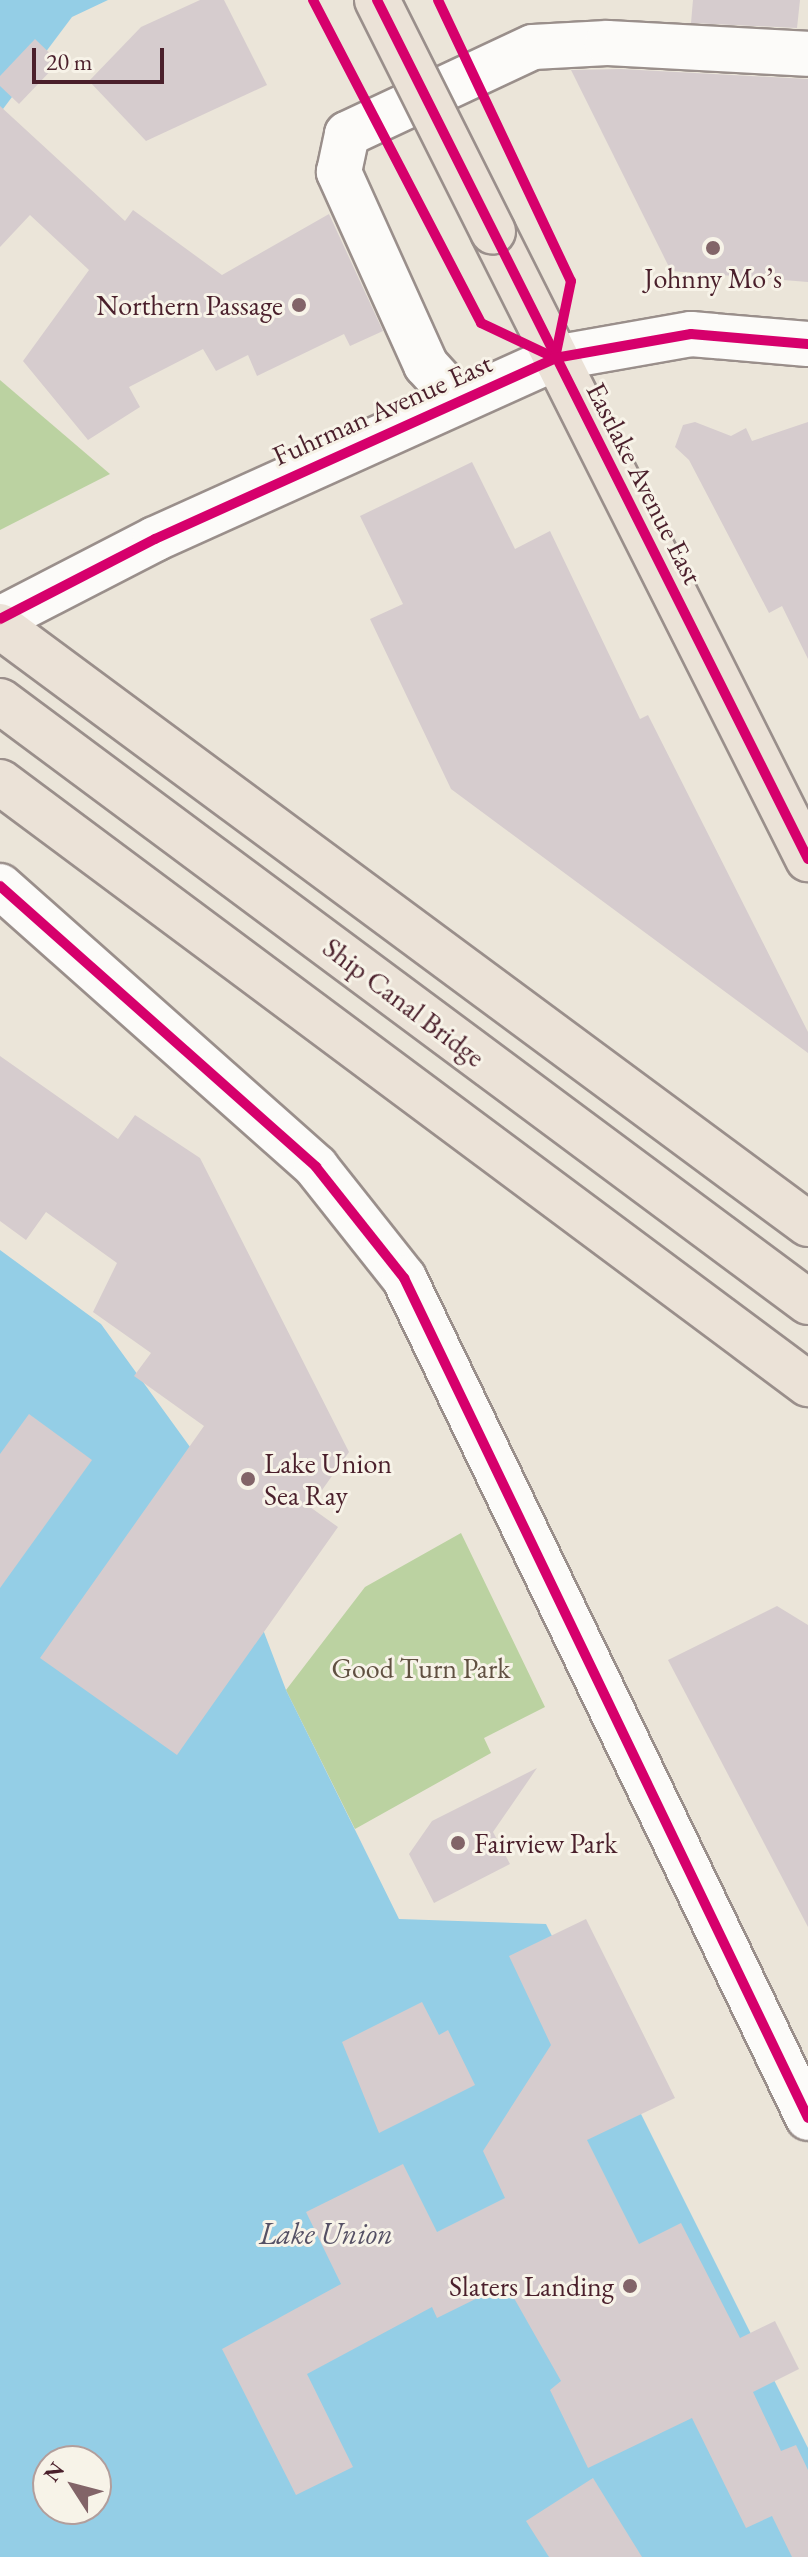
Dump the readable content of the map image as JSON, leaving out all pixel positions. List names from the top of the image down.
{
  "streets": {
    "main road": ["Eastlake Avenue East", "Ship Canal Bridge"],
    "street": ["Fuhrman Avenue East"]
  },
  "crossings": [
    ["Fuhrman Avenue East", "Eastlake Avenue East"]
  ],
  "water": ["Lake Union"],
  "parks": ["Good Turn Park"],
  "places": [
    "Johnny Mo’s",
    "Northern Passage",
    "Lake Union Sea Ray",
    "Fairview Park",
    "Slaters Landing"
  ],
  "scale_bar": "20 m",
  "north": "top left"
}
